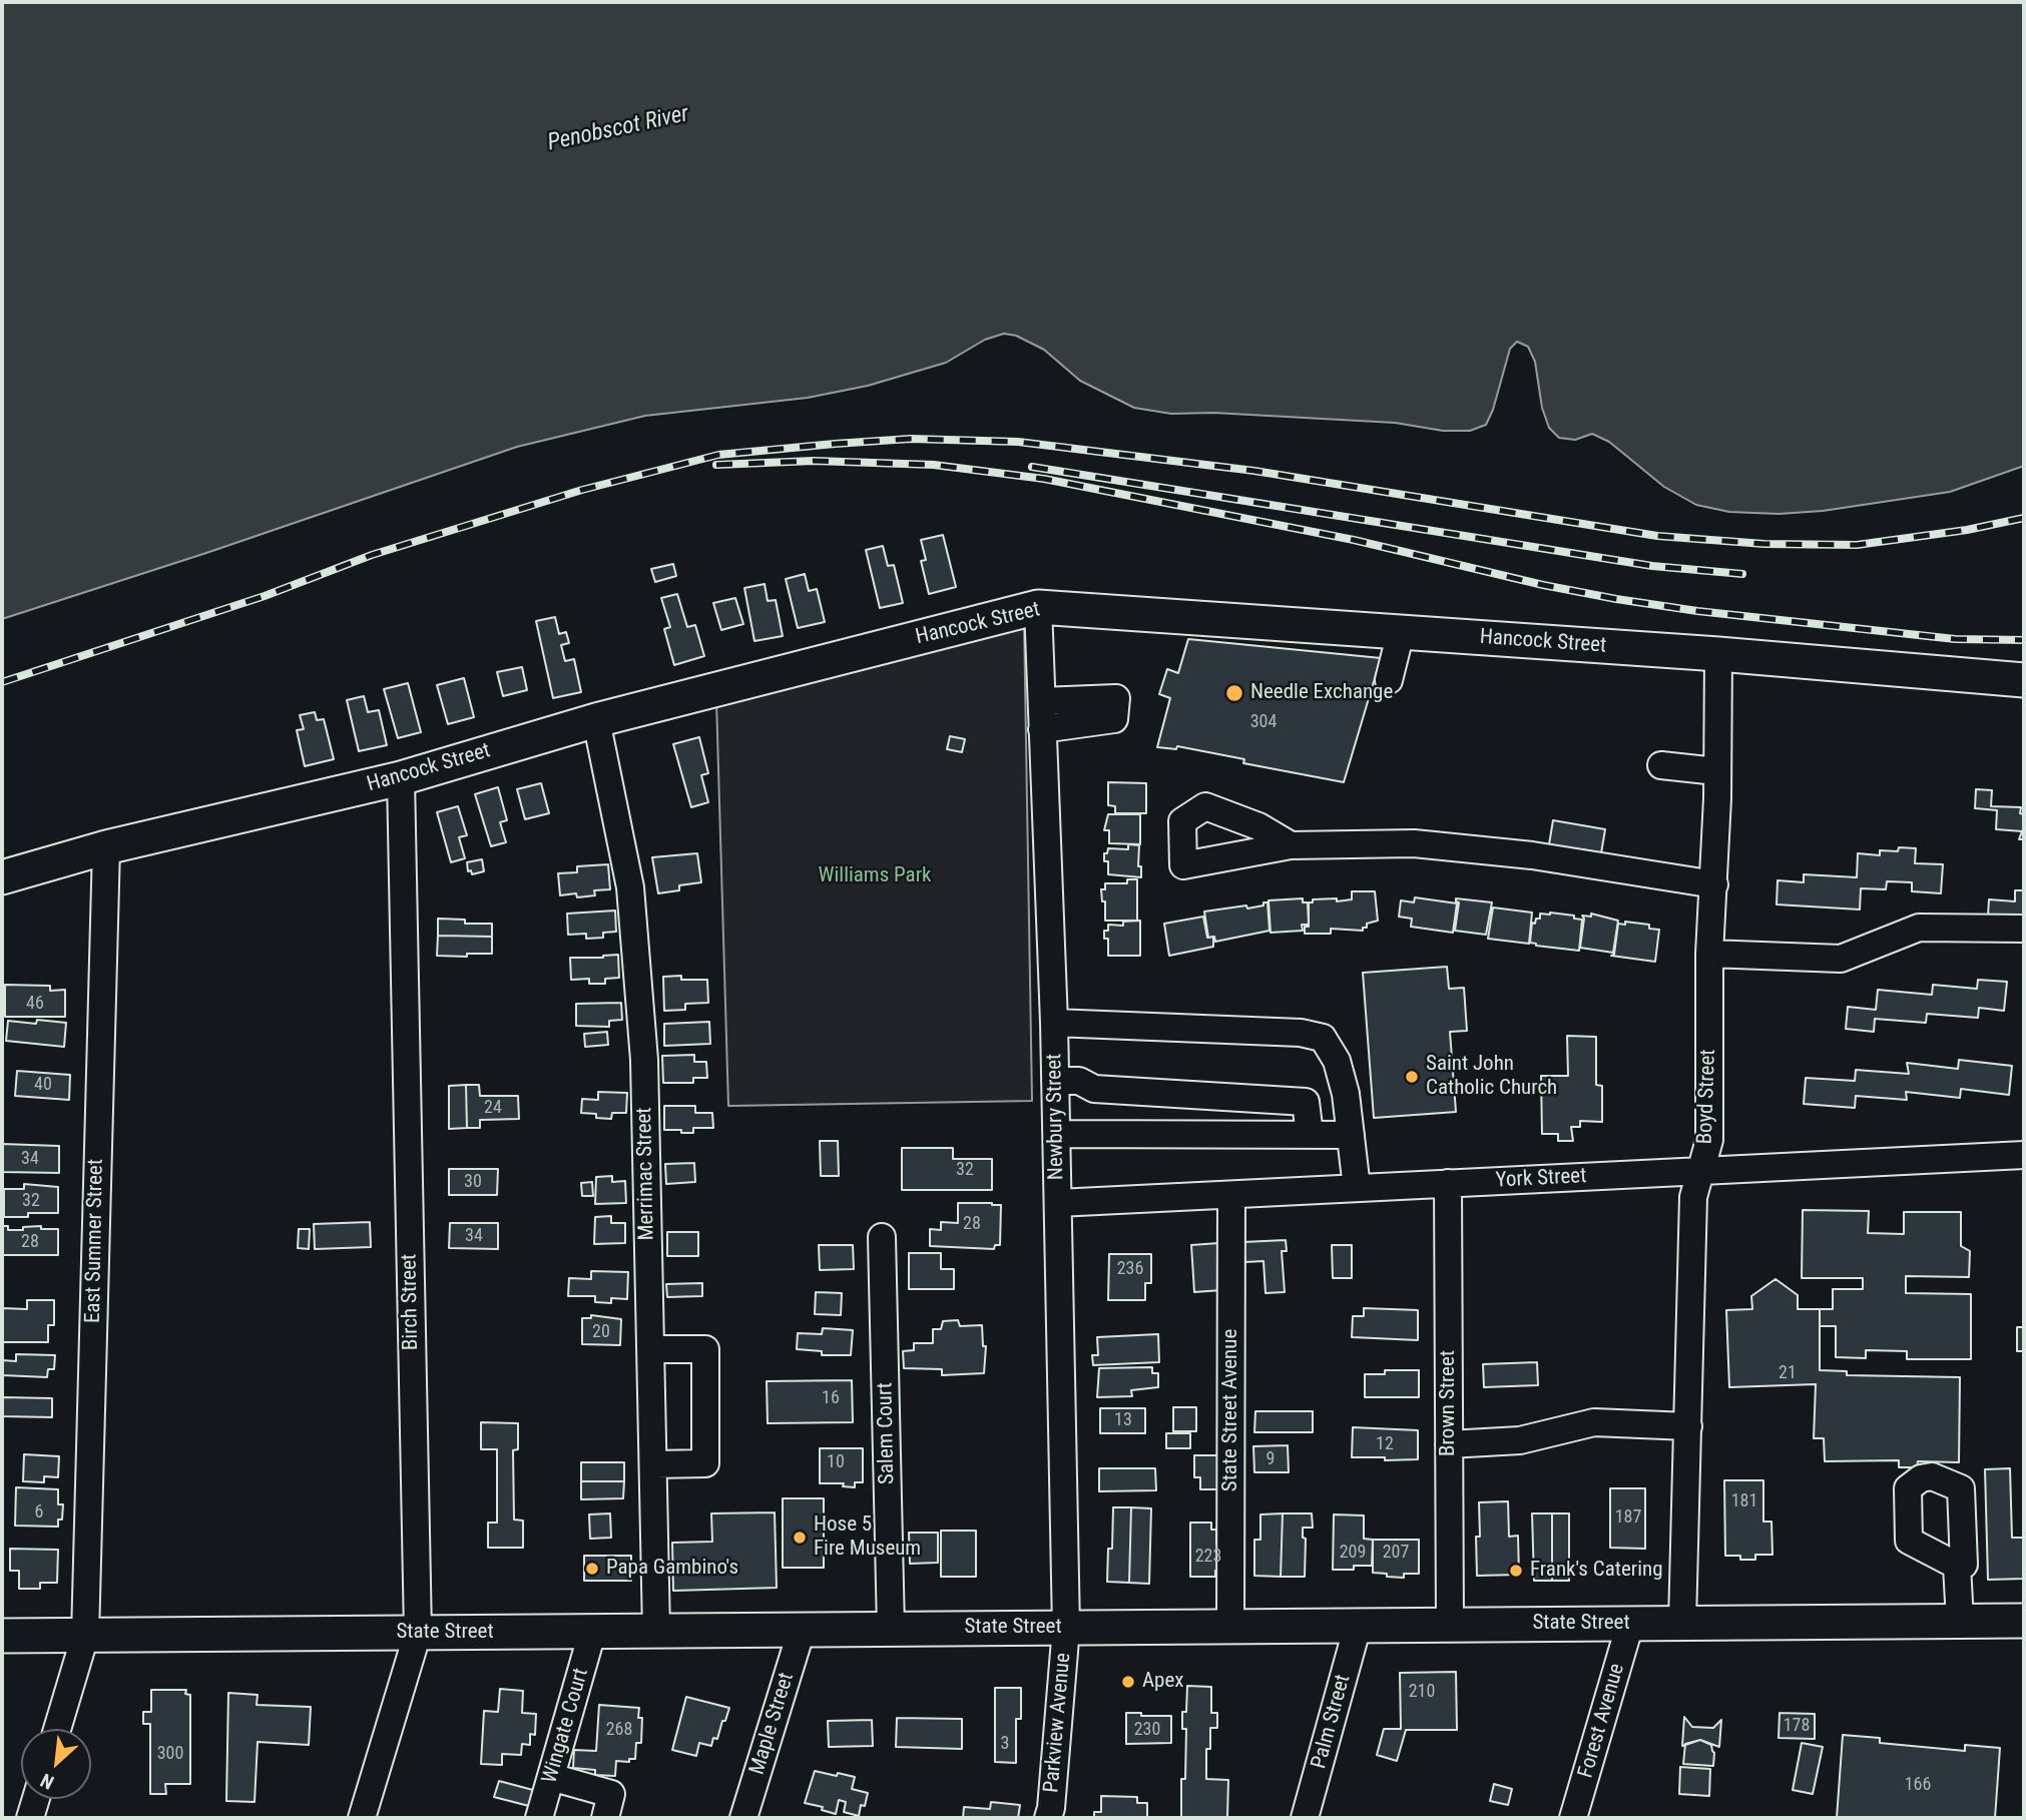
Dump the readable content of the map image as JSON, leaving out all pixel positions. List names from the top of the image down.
{
  "streets": {
    "main road": ["Hancock Street", "State Street"],
    "street": [
      "Boyd Street",
      "Newbury Street",
      "Merrimac Street",
      "York Street",
      "East Summer Street",
      "Birch Street",
      "Brown Street",
      "State Street Avenue",
      "Salem Court",
      "Forest Avenue",
      "Palm Street",
      "Parkview Avenue",
      "Maple Street",
      "Wingate Court"
    ]
  },
  "crossings": [
    ["Hancock Street", "Boyd Street"],
    ["Hancock Street", "Newbury Street"],
    ["Hancock Street", "Merrimac Street"],
    ["Hancock Street", "East Summer Street"],
    ["Hancock Street", "Birch Street"],
    ["Boyd Street", "York Street"],
    ["Boyd Street", "State Street"],
    ["Newbury Street", "York Street"],
    ["Newbury Street", "State Street"],
    ["Newbury Street", "Parkview Avenue"],
    ["Merrimac Street", "State Street"],
    ["York Street", "Brown Street"],
    ["York Street", "State Street Avenue"],
    ["East Summer Street", "State Street"],
    ["Birch Street", "State Street"],
    ["Brown Street", "State Street"],
    ["State Street Avenue", "State Street"],
    ["Salem Court", "State Street"],
    ["State Street", "Forest Avenue"],
    ["State Street", "Palm Street"],
    ["State Street", "Parkview Avenue"],
    ["State Street", "Maple Street"],
    ["State Street", "Wingate Court"]
  ],
  "water": ["Penobscot River"],
  "parks": ["Williams Park"],
  "places": [
    "Needle Exchange",
    "Saint John Catholic Church",
    "Hose 5 Fire Museum",
    "Papa Gambino's",
    "Frank's Catering",
    "Apex"
  ],
  "house_numbers": [
    "304",
    "46",
    "40",
    "24",
    "34",
    "32",
    "30",
    "32",
    "28",
    "34",
    "28",
    "236",
    "20",
    "21",
    "16",
    "13",
    "12",
    "9",
    "10",
    "181",
    "6",
    "187",
    "209",
    "207",
    "223",
    "210",
    "178",
    "268",
    "230",
    "3",
    "300",
    "166"
  ],
  "north": "bottom left"
}
